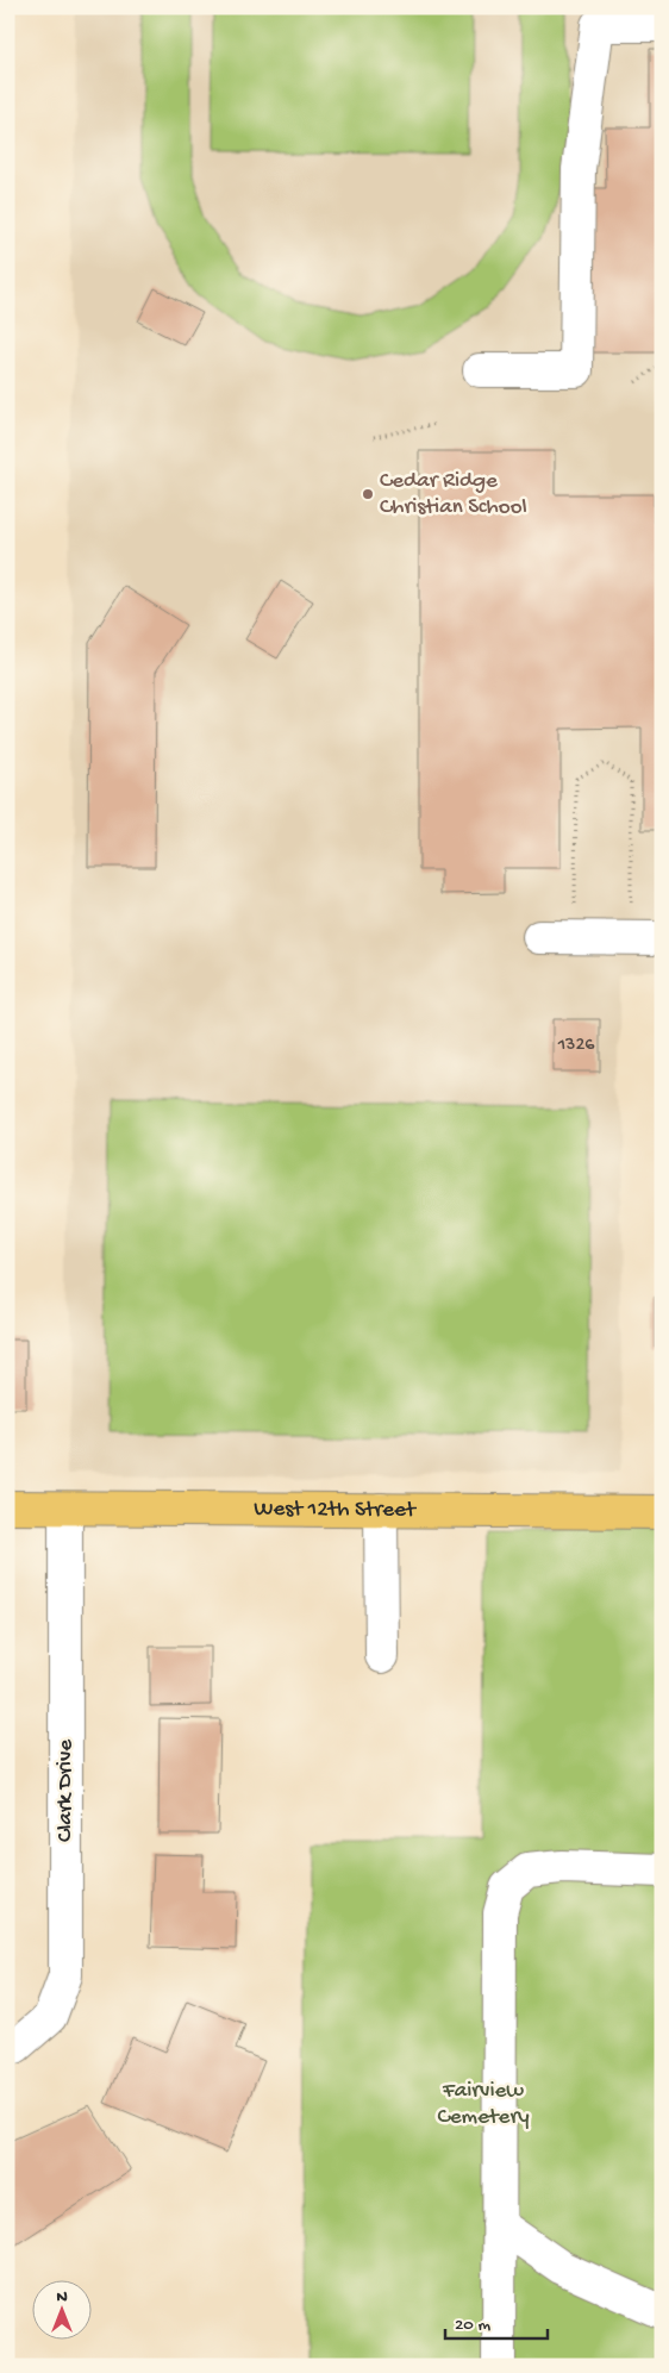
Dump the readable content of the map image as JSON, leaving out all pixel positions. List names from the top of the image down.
{
  "streets": {
    "main road": ["West 12th Street"],
    "street": ["Clark Drive"]
  },
  "crossings": [
    ["West 12th Street", "Clark Drive"]
  ],
  "parks": ["Fairview Cemetery"],
  "places": ["Cedar Ridge Christian School"],
  "house_numbers": ["1326"],
  "scale_bar": "20 m",
  "north": "top"
}
